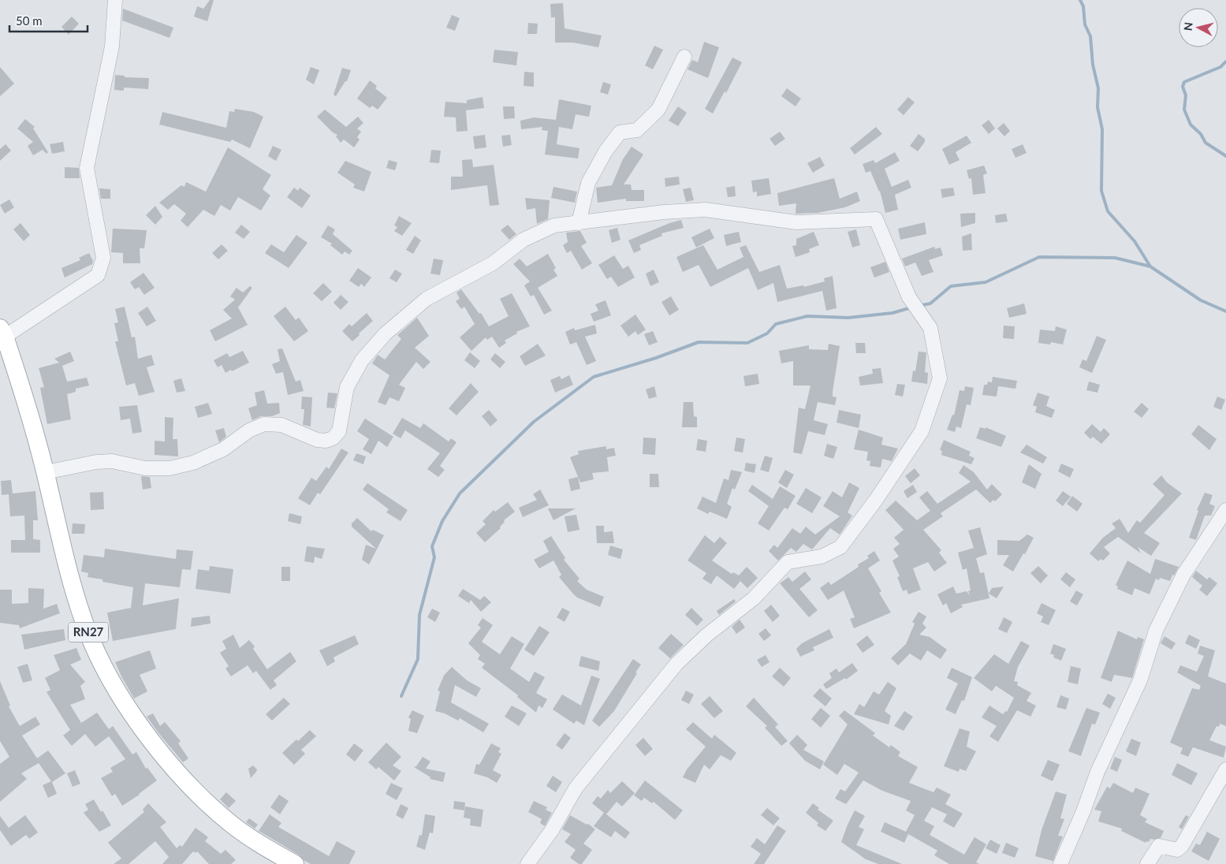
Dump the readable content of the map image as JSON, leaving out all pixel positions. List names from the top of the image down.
{
  "streets": {
    "main road": ["RN27"]
  },
  "scale_bar": "50 m",
  "north": "left"
}
